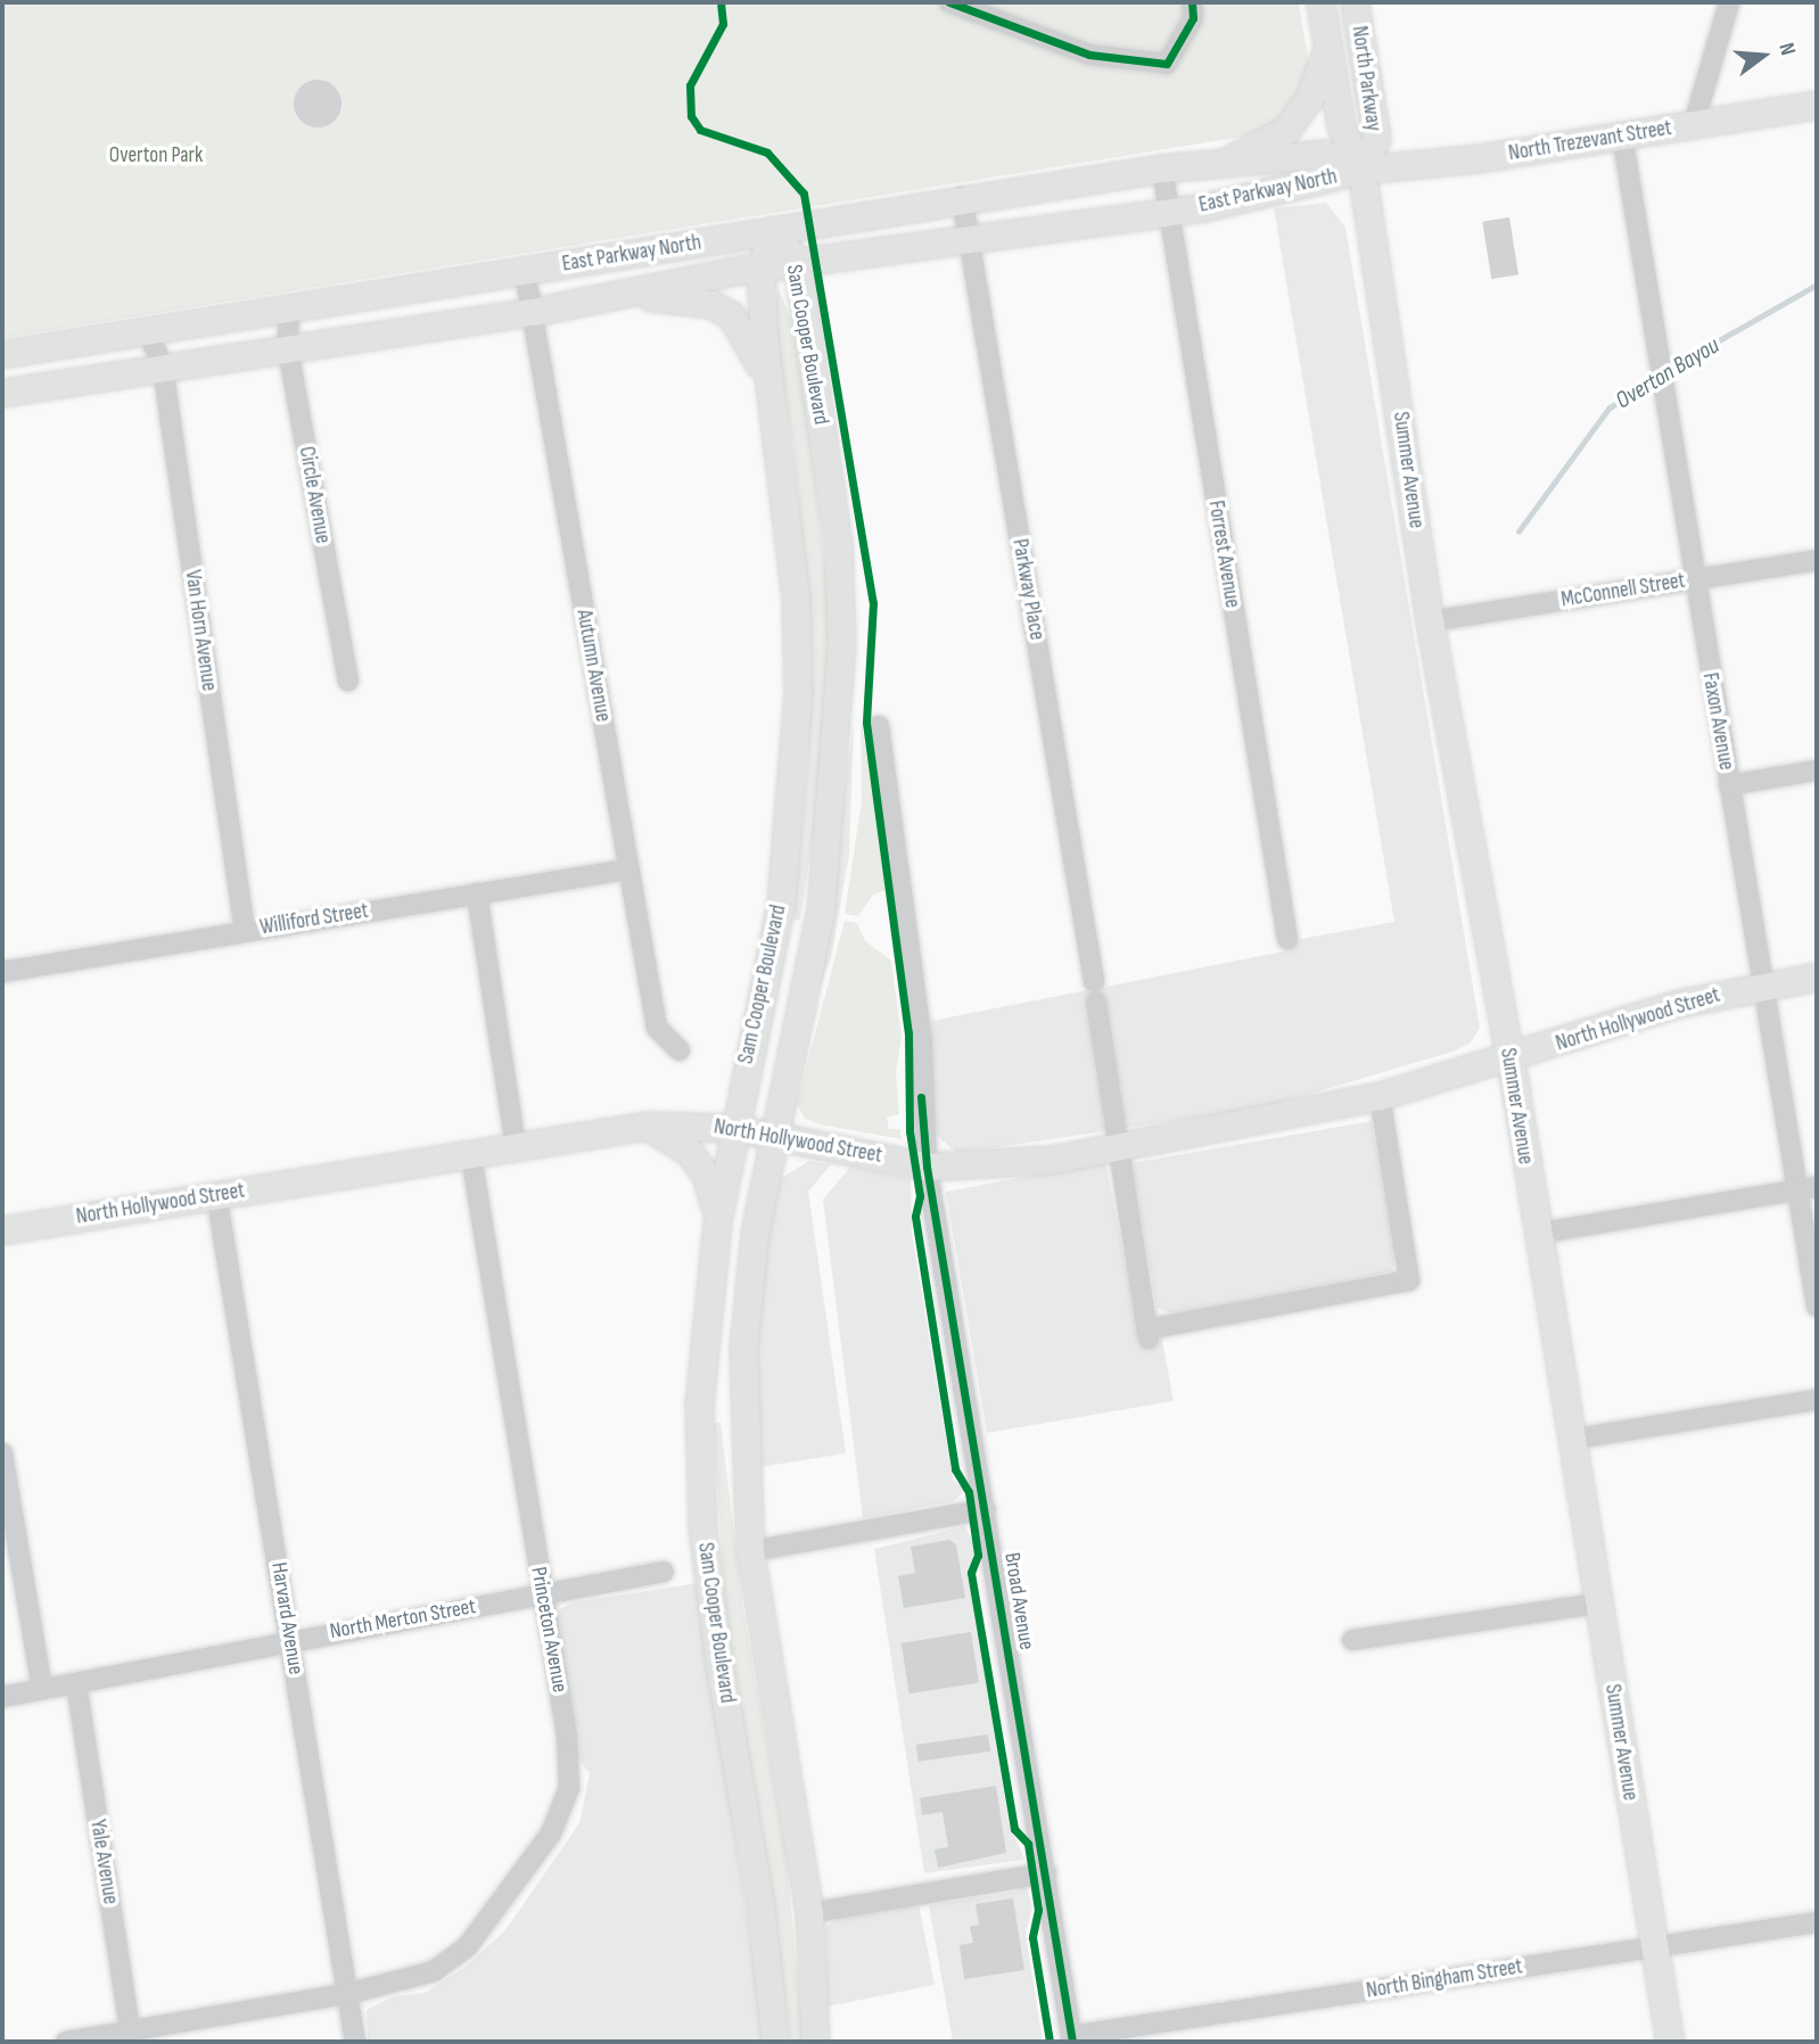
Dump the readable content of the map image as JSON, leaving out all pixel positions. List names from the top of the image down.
{
  "streets": {
    "main road": [
      "North Parkway",
      "North Trezevant Street",
      "East Parkway North",
      "Sam Cooper Boulevard",
      "Summer Avenue",
      "North Hollywood Street"
    ],
    "street": [
      "Circle Avenue",
      "Forrest Avenue",
      "Parkway Place",
      "McConnell Street",
      "Van Horn Avenue",
      "Autumn Avenue",
      "Faxon Avenue",
      "Williford Street",
      "Broad Avenue",
      "Harvard Avenue",
      "North Merton Street",
      "Princeton Avenue",
      "Yale Avenue",
      "North Bingham Street"
    ]
  },
  "crossings": [
    ["North Parkway", "North Trezevant Street"],
    ["North Parkway", "East Parkway North"],
    ["North Parkway", "Summer Avenue"],
    ["North Trezevant Street", "East Parkway North"],
    ["North Trezevant Street", "Summer Avenue"],
    ["North Trezevant Street", "Faxon Avenue"],
    ["East Parkway North", "Sam Cooper Boulevard"],
    ["East Parkway North", "Summer Avenue"],
    ["East Parkway North", "Circle Avenue"],
    ["East Parkway North", "Forrest Avenue"],
    ["East Parkway North", "Parkway Place"],
    ["East Parkway North", "Van Horn Avenue"],
    ["East Parkway North", "Autumn Avenue"],
    ["Sam Cooper Boulevard", "North Hollywood Street"],
    ["Summer Avenue", "McConnell Street"],
    ["Summer Avenue", "North Hollywood Street"],
    ["Summer Avenue", "North Bingham Street"],
    ["Parkway Place", "North Hollywood Street"],
    ["McConnell Street", "Faxon Avenue"],
    ["Van Horn Avenue", "Williford Street"],
    ["Autumn Avenue", "Williford Street"],
    ["Faxon Avenue", "North Hollywood Street"],
    ["North Hollywood Street", "Broad Avenue"],
    ["North Hollywood Street", "Harvard Avenue"],
    ["North Hollywood Street", "Princeton Avenue"],
    ["Broad Avenue", "North Bingham Street"],
    ["Harvard Avenue", "North Merton Street"],
    ["Harvard Avenue", "Princeton Avenue"],
    ["North Merton Street", "Princeton Avenue"],
    ["North Merton Street", "Yale Avenue"]
  ],
  "water": ["Overton Bayou"],
  "parks": ["Overton Park"],
  "north": "right"
}
